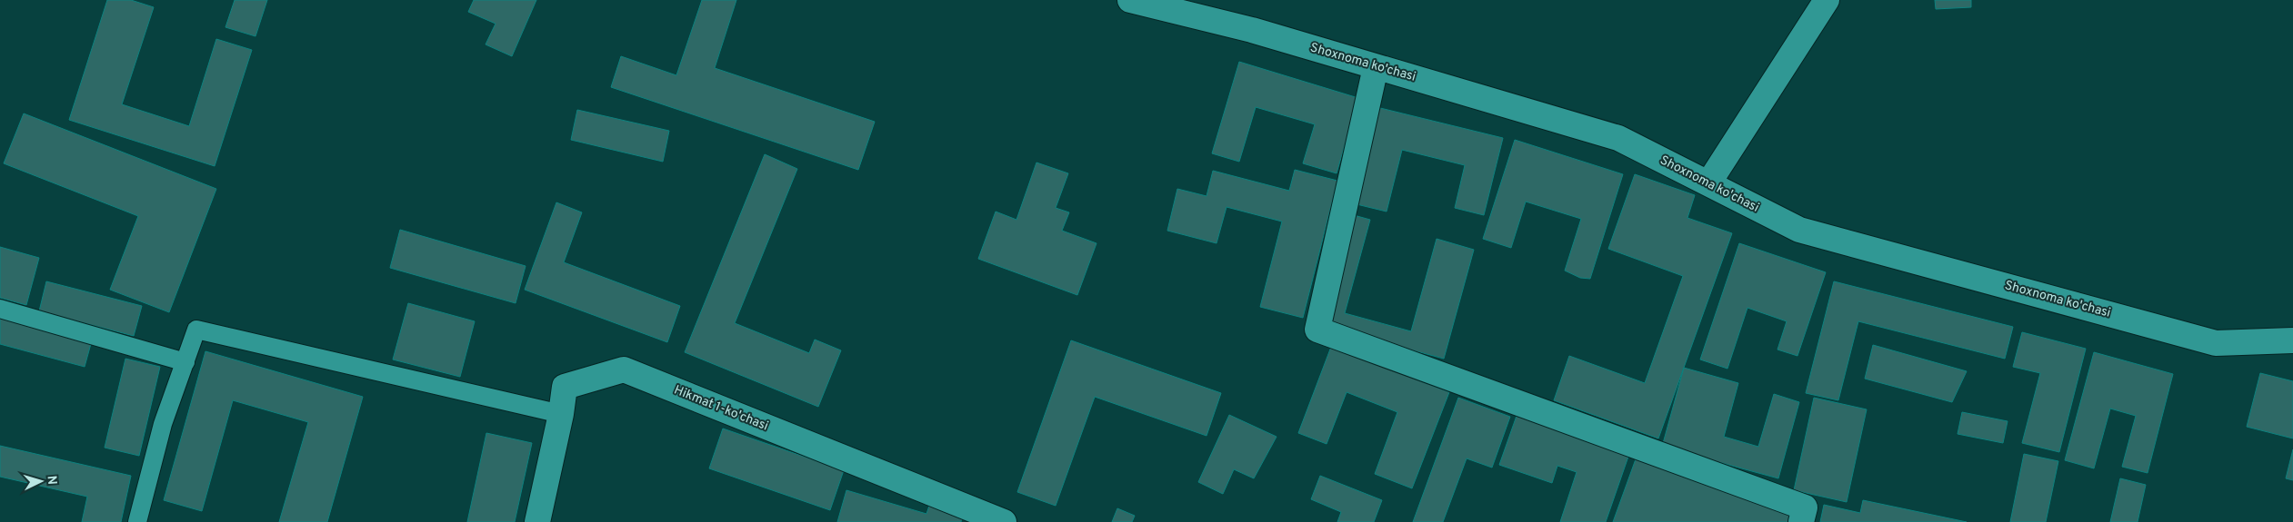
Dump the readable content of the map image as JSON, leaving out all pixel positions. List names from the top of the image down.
{
  "streets": {
    "street": ["Shoxnoma ko'chasi", "Hikmat 1-ko'chasi"]
  },
  "north": "right"
}
